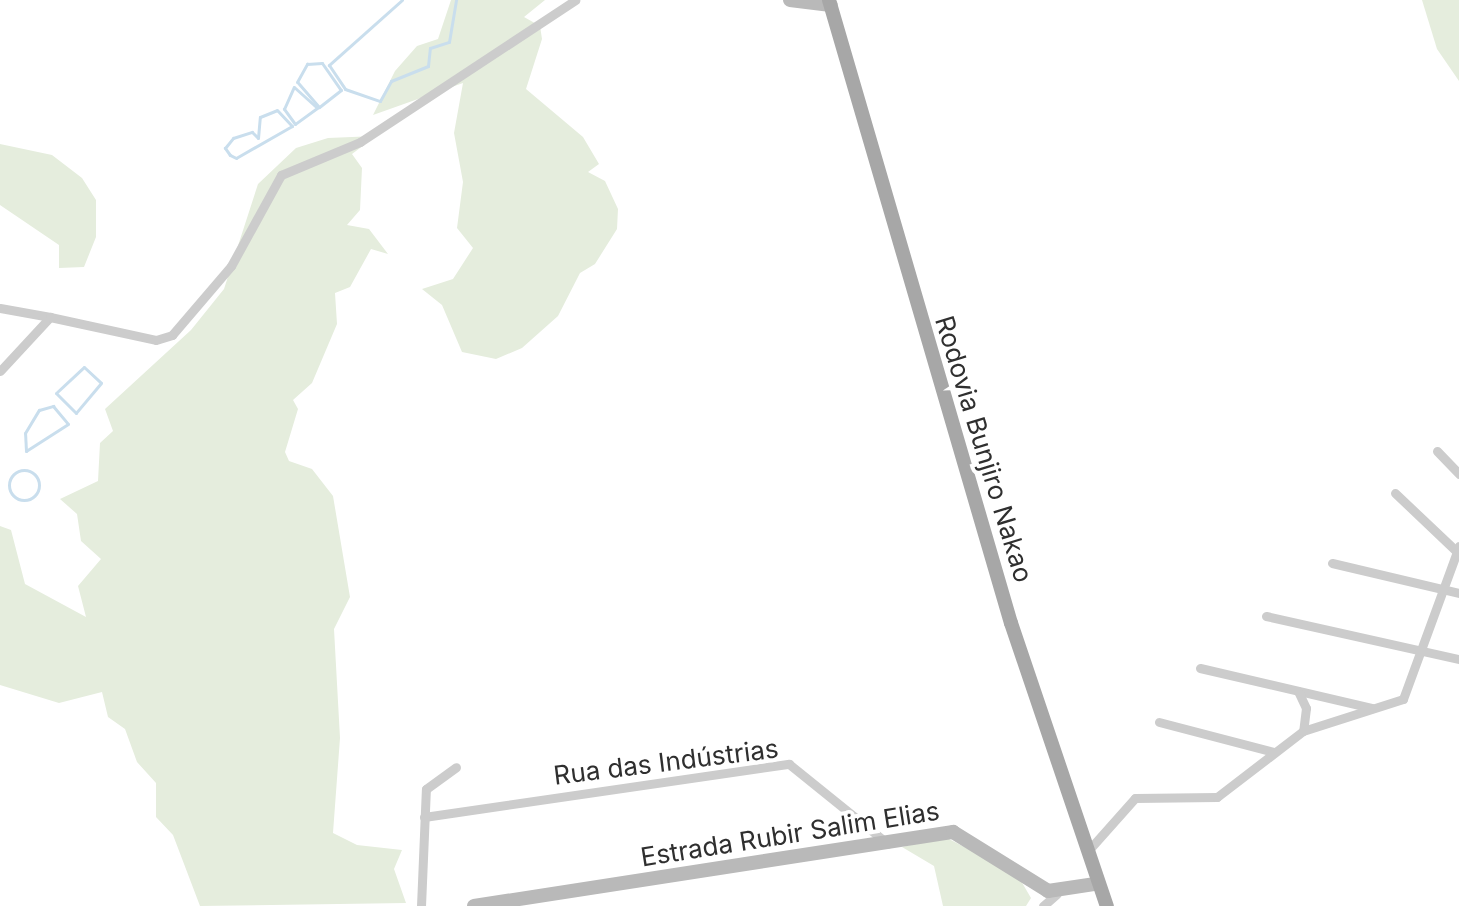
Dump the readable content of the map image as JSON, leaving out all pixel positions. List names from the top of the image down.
{
  "streets": {
    "main road": ["Rodovia Bunjiro Nakao"],
    "street": ["Rua das Indústrias", "Estrada Rubir Salim Elias"]
  },
  "crossings": [
    ["Rua das Indústrias", "Estrada Rubir Salim Elias"]
  ]
}
